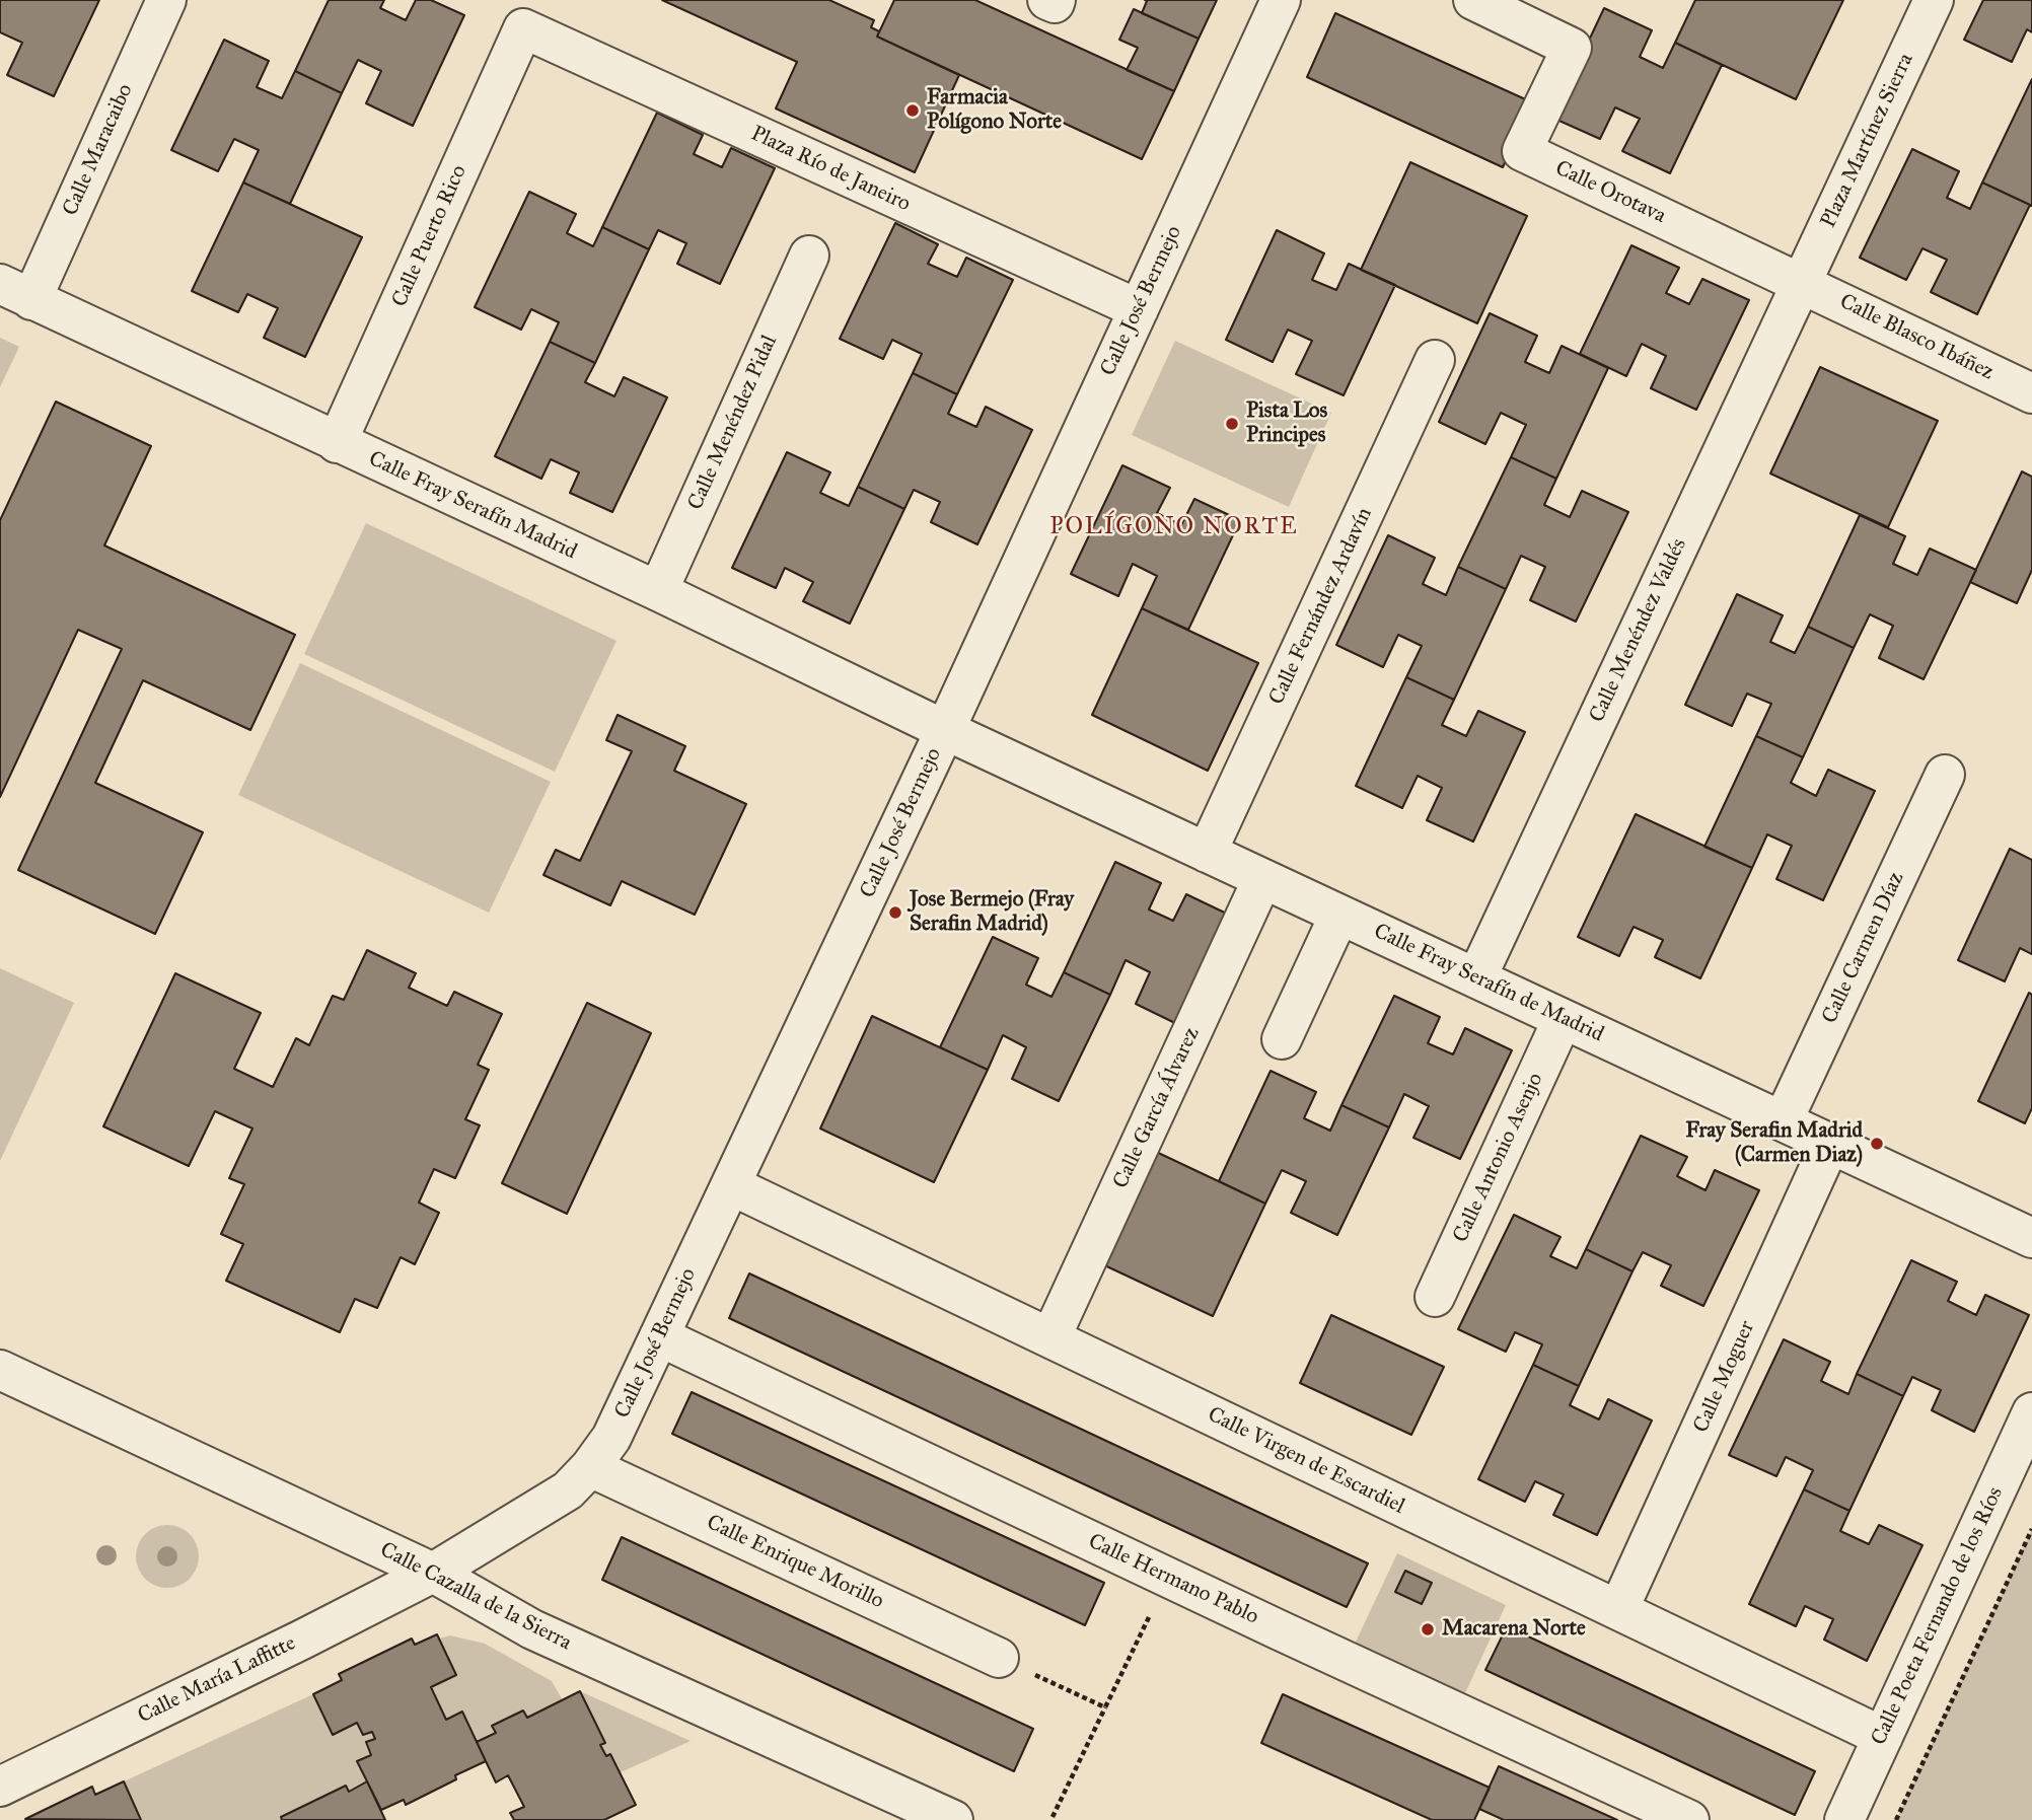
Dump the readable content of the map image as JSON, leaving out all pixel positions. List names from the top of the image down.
{
  "streets": {
    "street": [
      "Plaza Martínez Sierra",
      "Calle Maracaibo",
      "Plaza Río de Janeiro",
      "Calle Orotava",
      "Calle Puerto Rico",
      "Calle José Bermejo",
      "Calle Blasco Ibáñez",
      "Calle Menéndez Pidal",
      "Calle Fray Serafín Madrid",
      "Calle Fernández Ardavín",
      "Calle Menéndez Valdés",
      "Calle Carmen Díaz",
      "Calle Fray Serafín de Madrid",
      "Calle García Álvarez",
      "Calle Antonio Asenjo",
      "Calle Moguer",
      "Calle Virgen de Escardiel",
      "Calle Enrique Morillo",
      "Calle Hermano Pablo",
      "Calle Cazalla de la Sierra",
      "Calle Poeta Fernando de los Ríos",
      "Calle María Laffitte"
    ]
  },
  "crossings": [
    ["Plaza Martínez Sierra", "Calle Orotava"],
    ["Plaza Martínez Sierra", "Calle Blasco Ibáñez"],
    ["Plaza Martínez Sierra", "Calle Menéndez Valdés"],
    ["Calle Maracaibo", "Calle Fray Serafín Madrid"],
    ["Plaza Río de Janeiro", "Calle Puerto Rico"],
    ["Plaza Río de Janeiro", "Calle José Bermejo"],
    ["Calle Orotava", "Calle Blasco Ibáñez"],
    ["Calle Orotava", "Calle Menéndez Valdés"],
    ["Calle Puerto Rico", "Calle Fray Serafín Madrid"],
    ["Calle José Bermejo", "Calle Fray Serafín Madrid"],
    ["Calle José Bermejo", "Calle Fray Serafín de Madrid"],
    ["Calle José Bermejo", "Calle Virgen de Escardiel"],
    ["Calle José Bermejo", "Calle Enrique Morillo"],
    ["Calle José Bermejo", "Calle Hermano Pablo"],
    ["Calle José Bermejo", "Calle Cazalla de la Sierra"],
    ["Calle José Bermejo", "Calle María Laffitte"],
    ["Calle Blasco Ibáñez", "Calle Menéndez Valdés"],
    ["Calle Menéndez Pidal", "Calle Fray Serafín Madrid"],
    ["Calle Fray Serafín Madrid", "Calle Fray Serafín de Madrid"],
    ["Calle Fernández Ardavín", "Calle Fray Serafín de Madrid"],
    ["Calle Menéndez Valdés", "Calle Fray Serafín de Madrid"],
    ["Calle Carmen Díaz", "Calle Fray Serafín de Madrid"],
    ["Calle Fray Serafín de Madrid", "Calle García Álvarez"],
    ["Calle Fray Serafín de Madrid", "Calle Antonio Asenjo"],
    ["Calle Fray Serafín de Madrid", "Calle Moguer"],
    ["Calle García Álvarez", "Calle Virgen de Escardiel"],
    ["Calle Moguer", "Calle Virgen de Escardiel"],
    ["Calle Virgen de Escardiel", "Calle Poeta Fernando de los Ríos"],
    ["Calle Cazalla de la Sierra", "Calle María Laffitte"]
  ],
  "districts": ["POLÍGONO NORTE"],
  "places": [
    "Farmacia Polígono Norte",
    "Pista Los Principes",
    "Jose Bermejo (Fray Serafin Madrid)",
    "Fray Serafin Madrid (Carmen Diaz)",
    "Macarena Norte"
  ]
}
